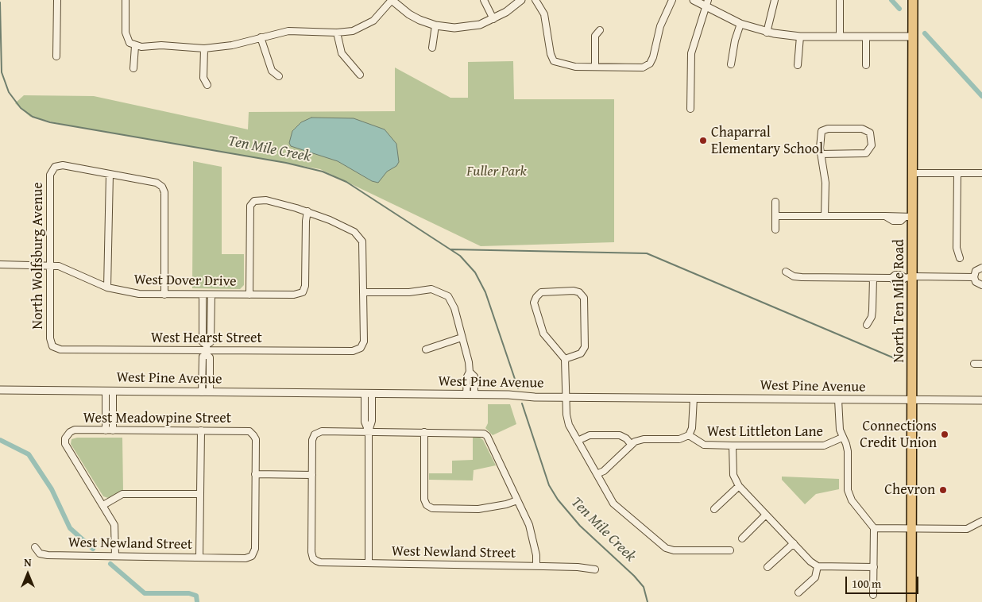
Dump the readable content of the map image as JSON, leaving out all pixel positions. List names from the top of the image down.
{
  "streets": {
    "main road": ["North Ten Mile Road"],
    "street": [
      "North Wolfsburg Avenue",
      "West Dover Drive",
      "West Hearst Street",
      "West Pine Avenue",
      "West Meadowpine Street",
      "West Littleton Lane",
      "West Newland Street"
    ]
  },
  "crossings": [
    ["North Wolfsburg Avenue", "West Dover Drive"],
    ["North Wolfsburg Avenue", "West Hearst Street"],
    ["North Ten Mile Road", "West Pine Avenue"],
    ["West Meadowpine Street", "West Newland Street"]
  ],
  "water": ["Ten Mile Creek"],
  "parks": ["Fuller Park"],
  "places": ["Chaparral Elementary School", "Connections Credit Union", "Chevron"],
  "scale_bar": "100 m",
  "north": "top"
}
